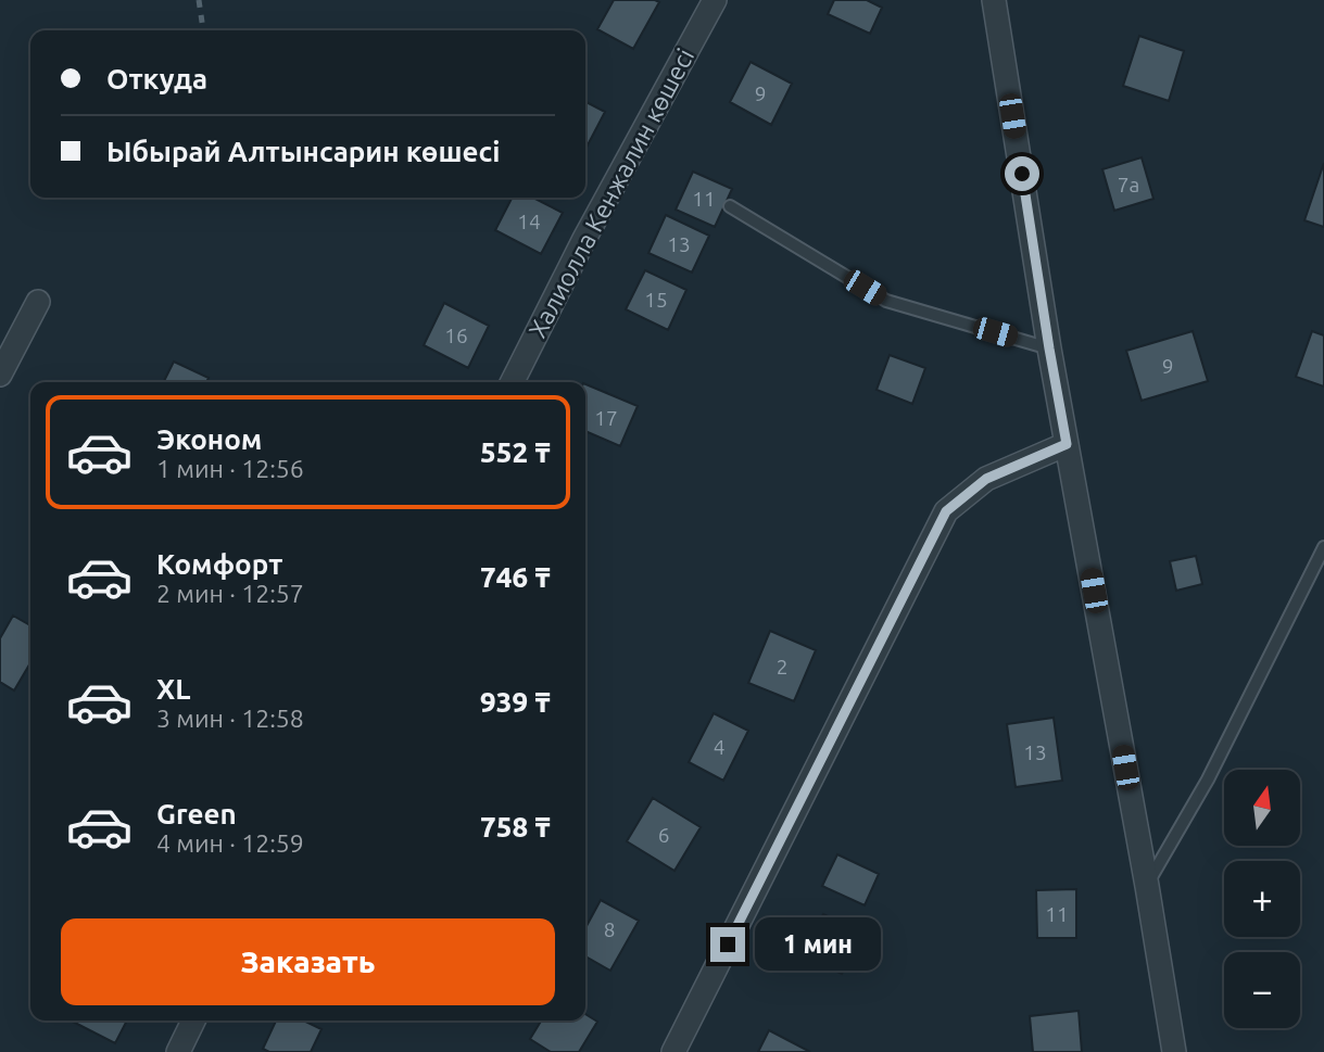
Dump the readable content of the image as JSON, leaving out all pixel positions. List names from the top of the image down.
{
  "streets": {
    "street": ["Халиолла Кенжалин көшесі"]
  },
  "house_numbers": [
    "9",
    "7а",
    "11",
    "14",
    "13",
    "15",
    "16",
    "9",
    "17",
    "2",
    "4",
    "13",
    "6",
    "11",
    "8"
  ],
  "north": "top",
  "page": {
    "banner": ["Откуда", "Ыбырай Алтынсарин көшесі"],
    "list": [
      {
        "name": "Эконом",
        "note": "1 мин · 12:56",
        "value": "552 ₸"
      },
      {
        "name": "Комфорт",
        "note": "2 мин · 12:57",
        "value": "746 ₸"
      },
      {
        "name": "XL",
        "note": "3 мин · 12:58",
        "value": "939 ₸"
      },
      {
        "name": "Green",
        "note": "4 мин · 12:59",
        "value": "758 ₸"
      }
    ],
    "map_buttons": ["+", "−"],
    "buttons": "Заказать",
    "bubble": "1 мин"
  }
}
